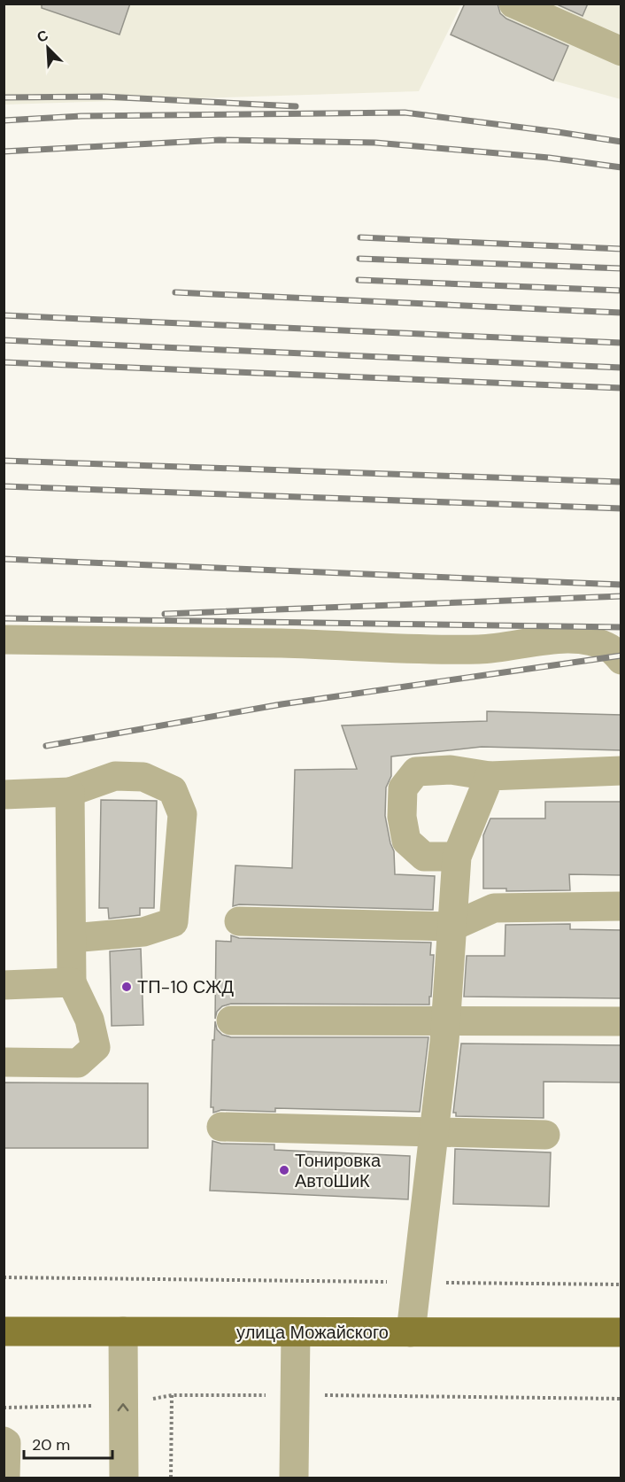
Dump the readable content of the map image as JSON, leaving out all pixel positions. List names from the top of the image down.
{
  "streets": {
    "main road": ["улица Можайского"]
  },
  "places": ["ТП-10 СЖД", "Тонировка АвтоШиК"],
  "scale_bar": "20 m",
  "north": "top left"
}
